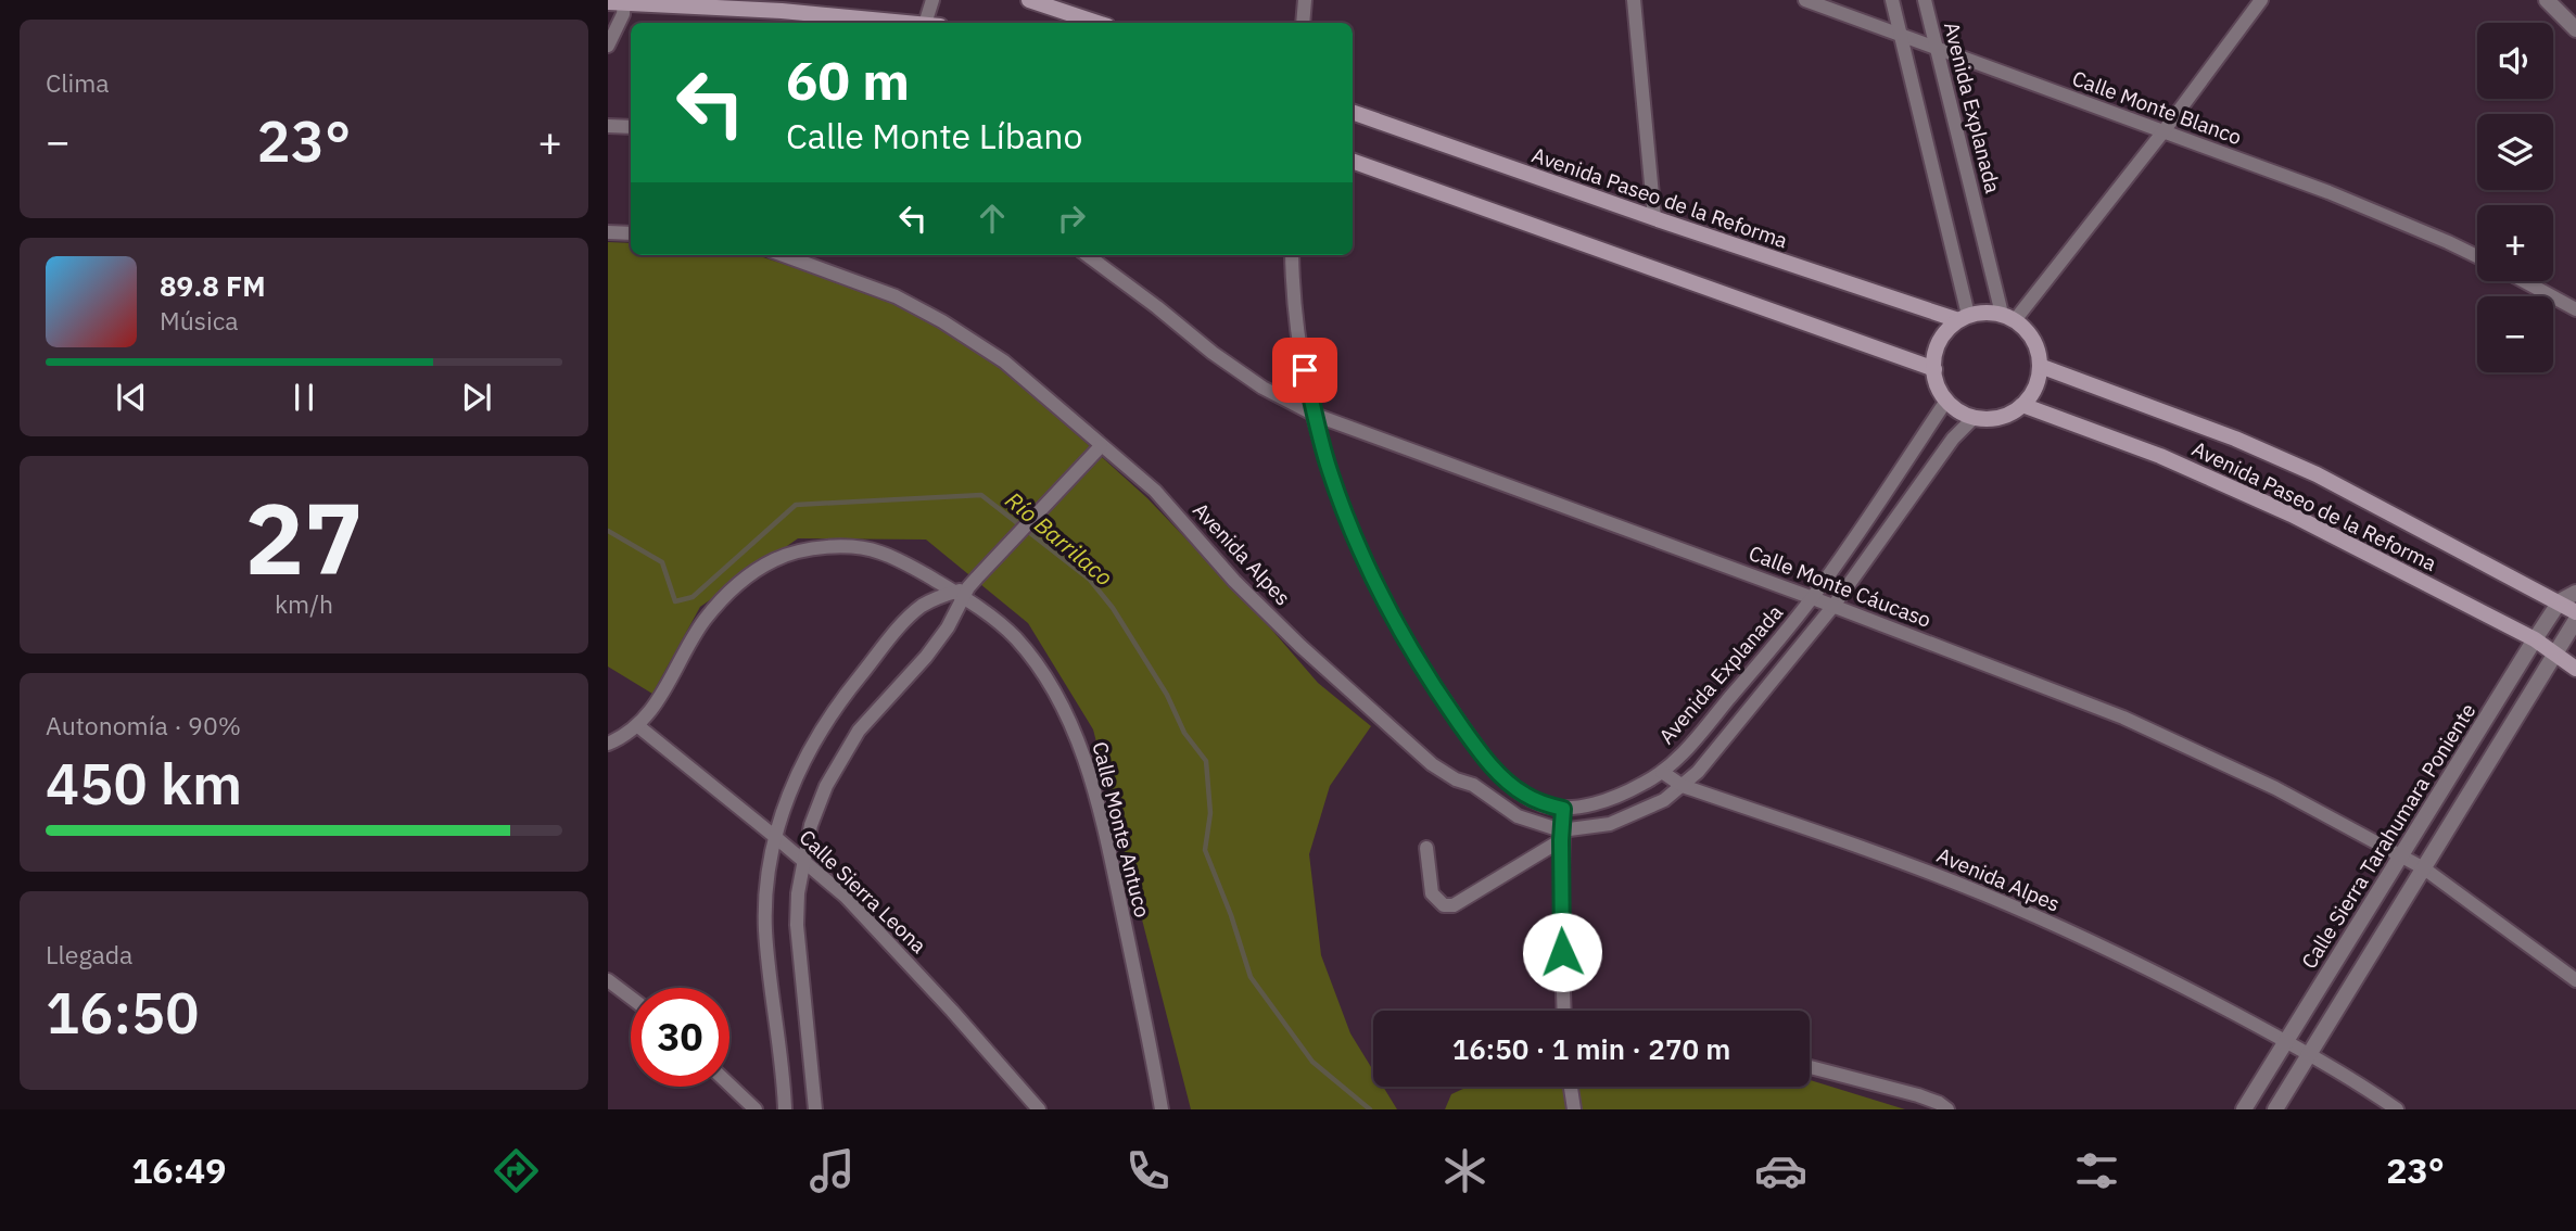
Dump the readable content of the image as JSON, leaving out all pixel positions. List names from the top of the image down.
{
  "streets": {
    "main road": ["Avenida Paseo de la Reforma"],
    "street": [
      "Avenida Explanada",
      "Calle Monte Blanco",
      "Avenida Alpes",
      "Calle Monte Cáucaso",
      "Calle Monte Antuco",
      "Calle Sierra Tarahumara Poniente",
      "Calle Sierra Leona"
    ]
  },
  "crossings": [
    ["Avenida Explanada", "Calle Monte Blanco"],
    ["Avenida Explanada", "Avenida Paseo de la Reforma"],
    ["Avenida Explanada", "Avenida Alpes"],
    ["Avenida Explanada", "Calle Monte Cáucaso"],
    ["Avenida Paseo de la Reforma", "Calle Sierra Tarahumara Poniente"],
    ["Avenida Alpes", "Calle Sierra Tarahumara Poniente"],
    ["Calle Monte Cáucaso", "Calle Sierra Tarahumara Poniente"],
    ["Calle Monte Antuco", "Calle Sierra Leona"]
  ],
  "water": ["Río Barrilaco"],
  "page": {
    "tile": [
      "Clima",
      ["27", "km/h"],
      ["Autonomía · 90%", "450 km"],
      ["Llegada", "16:50"]
    ],
    "map_buttons": ["+", "−"],
    "turn": ["60 m", "Calle Monte Líbano"],
    "heat": ["−", "23°", "+"],
    "song": ["89.8 FM", "Música"],
    "limit": "30",
    "trip": "16:50 · 1 min · 270 m",
    "tabs": ["16:49", "23°"]
  }
}
